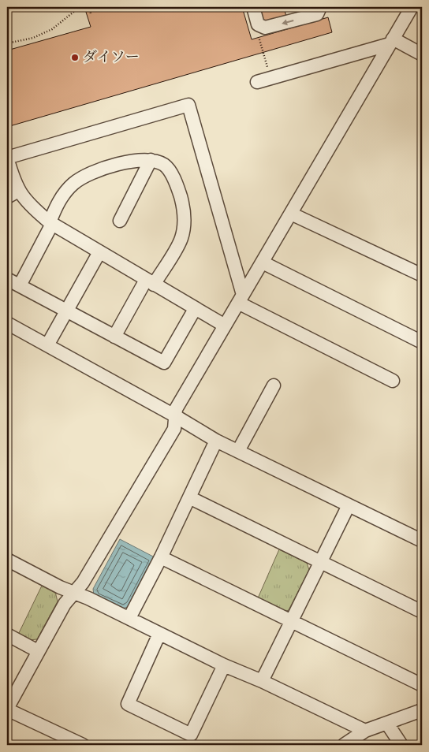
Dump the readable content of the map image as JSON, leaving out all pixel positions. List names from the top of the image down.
{
  "places": ["ダイソー"]
}
